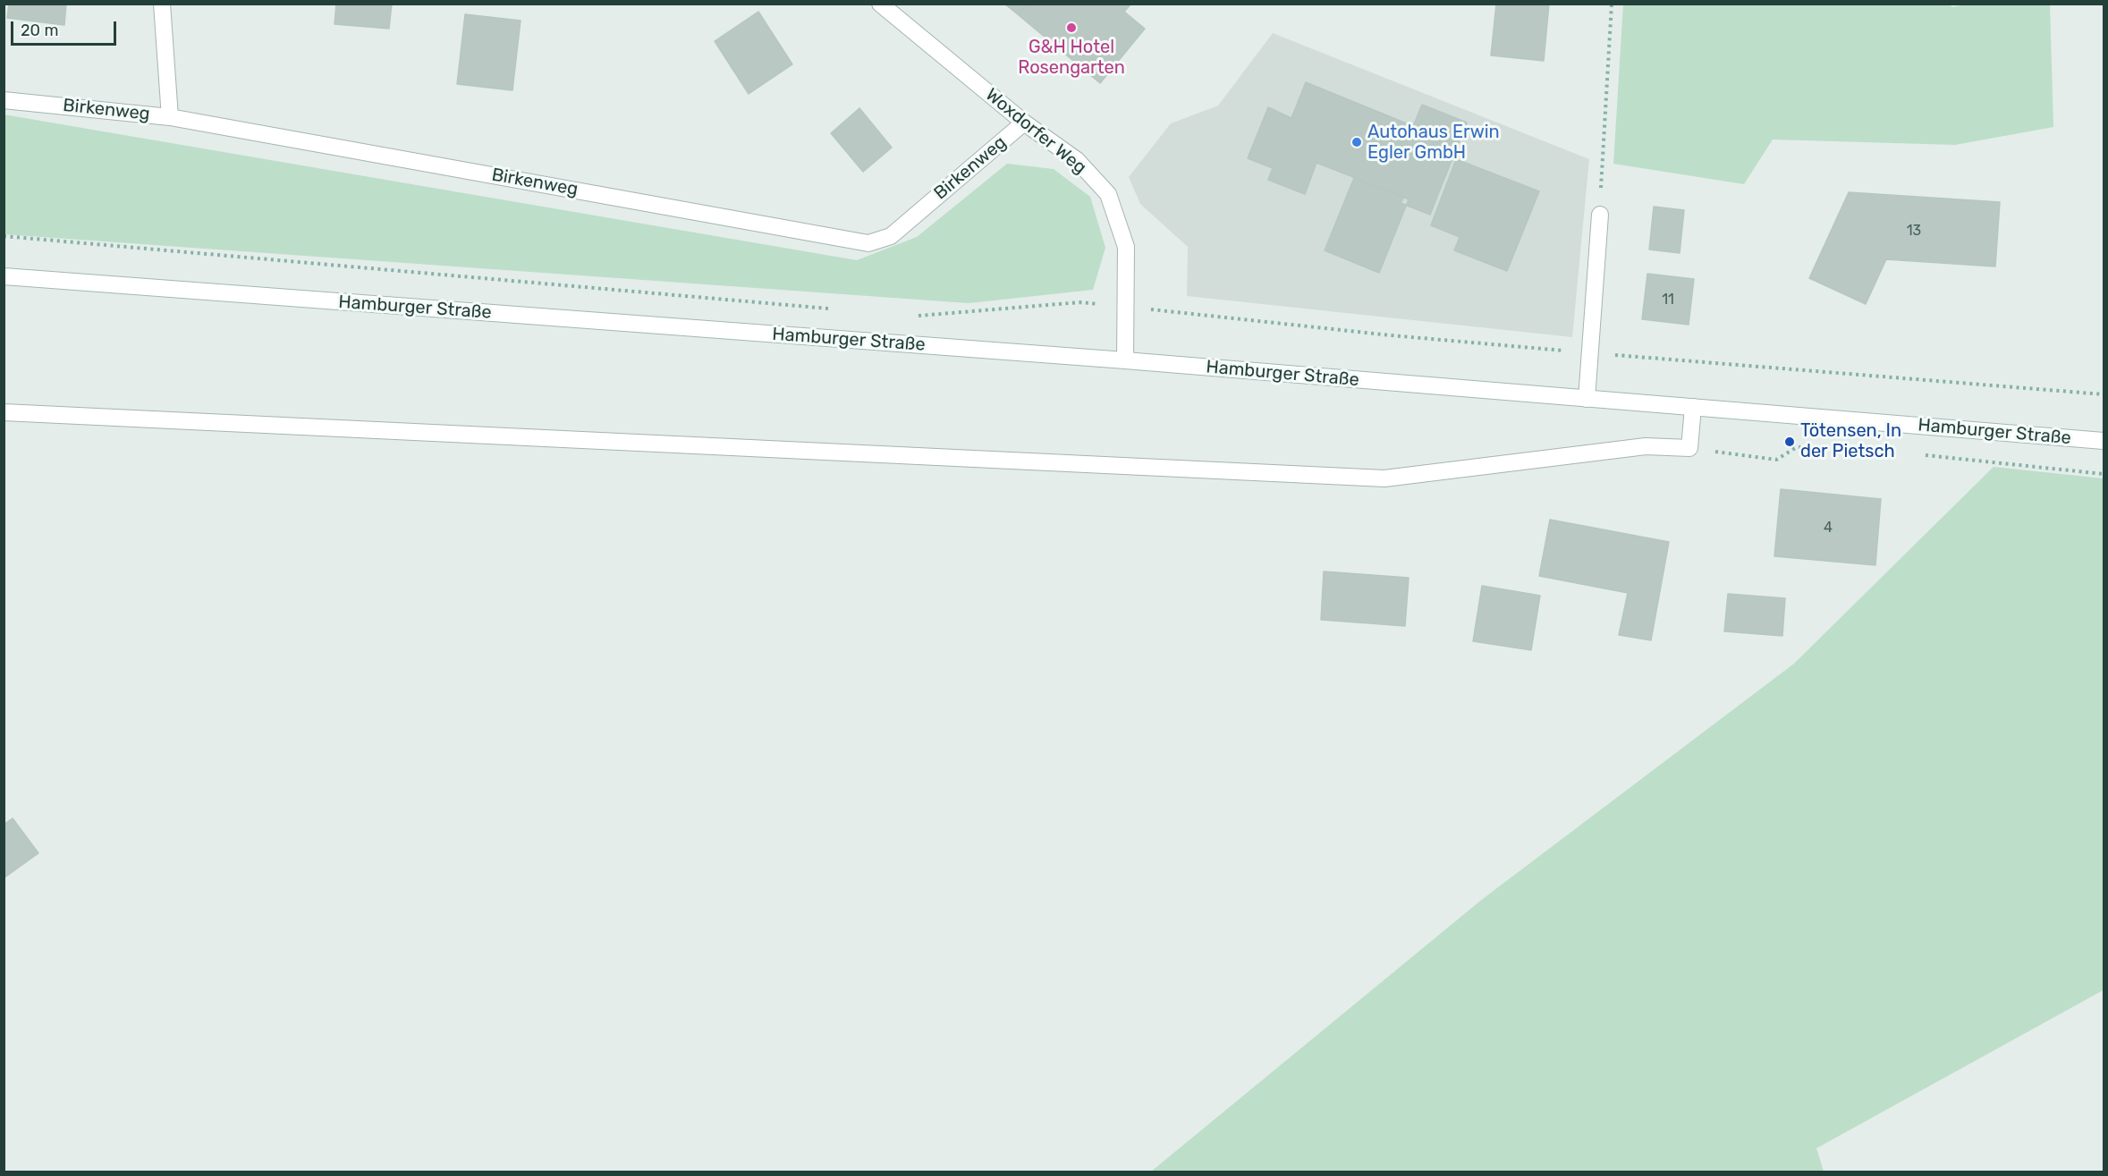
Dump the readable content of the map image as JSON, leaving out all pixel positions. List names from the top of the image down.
{
  "streets": {
    "street": ["Birkenweg", "Woxdorfer Weg", "Hamburger Straße"]
  },
  "crossings": [
    ["Birkenweg", "Woxdorfer Weg"],
    ["Woxdorfer Weg", "Hamburger Straße"]
  ],
  "places": ["G&H Hotel Rosengarten", "Autohaus Erwin Egler GmbH", "Tötensen, In der Pietsch"],
  "house_numbers": ["13", "11", "4"],
  "scale_bar": "20 m"
}
